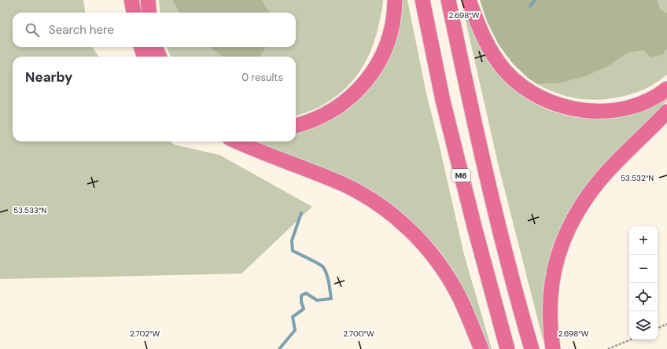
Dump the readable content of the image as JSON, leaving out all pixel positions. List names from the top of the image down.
{
  "streets": {
    "highway": ["M6"]
  },
  "page": {
    "search": "Search here",
    "heading": ["Nearby", "0 results"],
    "map_buttons": ["+", "−"]
  },
  "coordinates": [
    "2.698°W",
    "53.532°N",
    "53.533°N",
    "2.702°W",
    "2.700°W"
  ]
}
